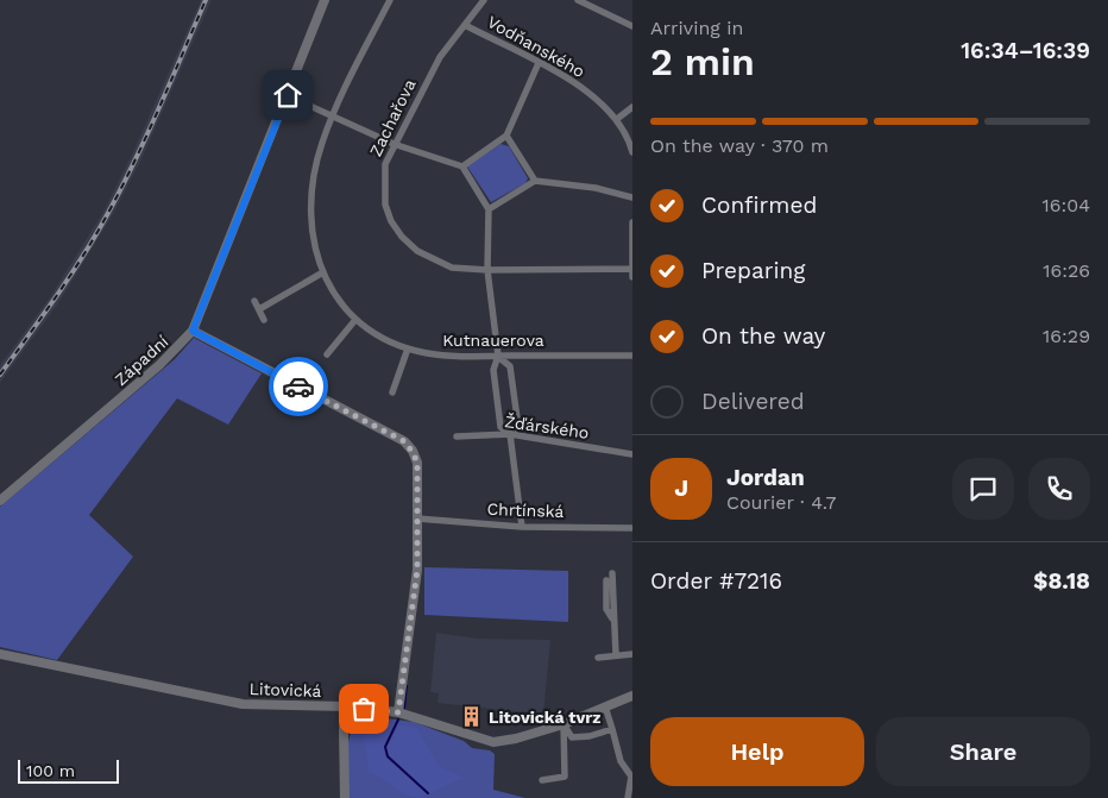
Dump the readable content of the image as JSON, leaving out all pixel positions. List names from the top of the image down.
{
  "streets": {
    "street": [
      "Vodňanského",
      "Zachařova",
      "Kutnauerova",
      "Západní",
      "Žďárského",
      "Chrtínská",
      "Litovická"
    ]
  },
  "crossings": [
    ["Vodňanského", "Zachařova"]
  ],
  "places": {
    "building": ["Litovická tvrz"]
  },
  "scale_bar": "100 m",
  "page": {
    "heading": ["2 min", "Arriving in", "16:34–16:39"],
    "panel": [
      "Jordan",
      "Courier · 4.7",
      "Order #7216",
      "$8.18"
    ],
    "bar": "On the way · 370 m",
    "list": [
      ["Confirmed", "16:04"],
      ["Preparing", "16:26"],
      ["On the way", "16:29"],
      "Delivered"
    ],
    "round": "J",
    "buttons": ["Help", "Share"],
    "scale": "100 m"
  }
}
